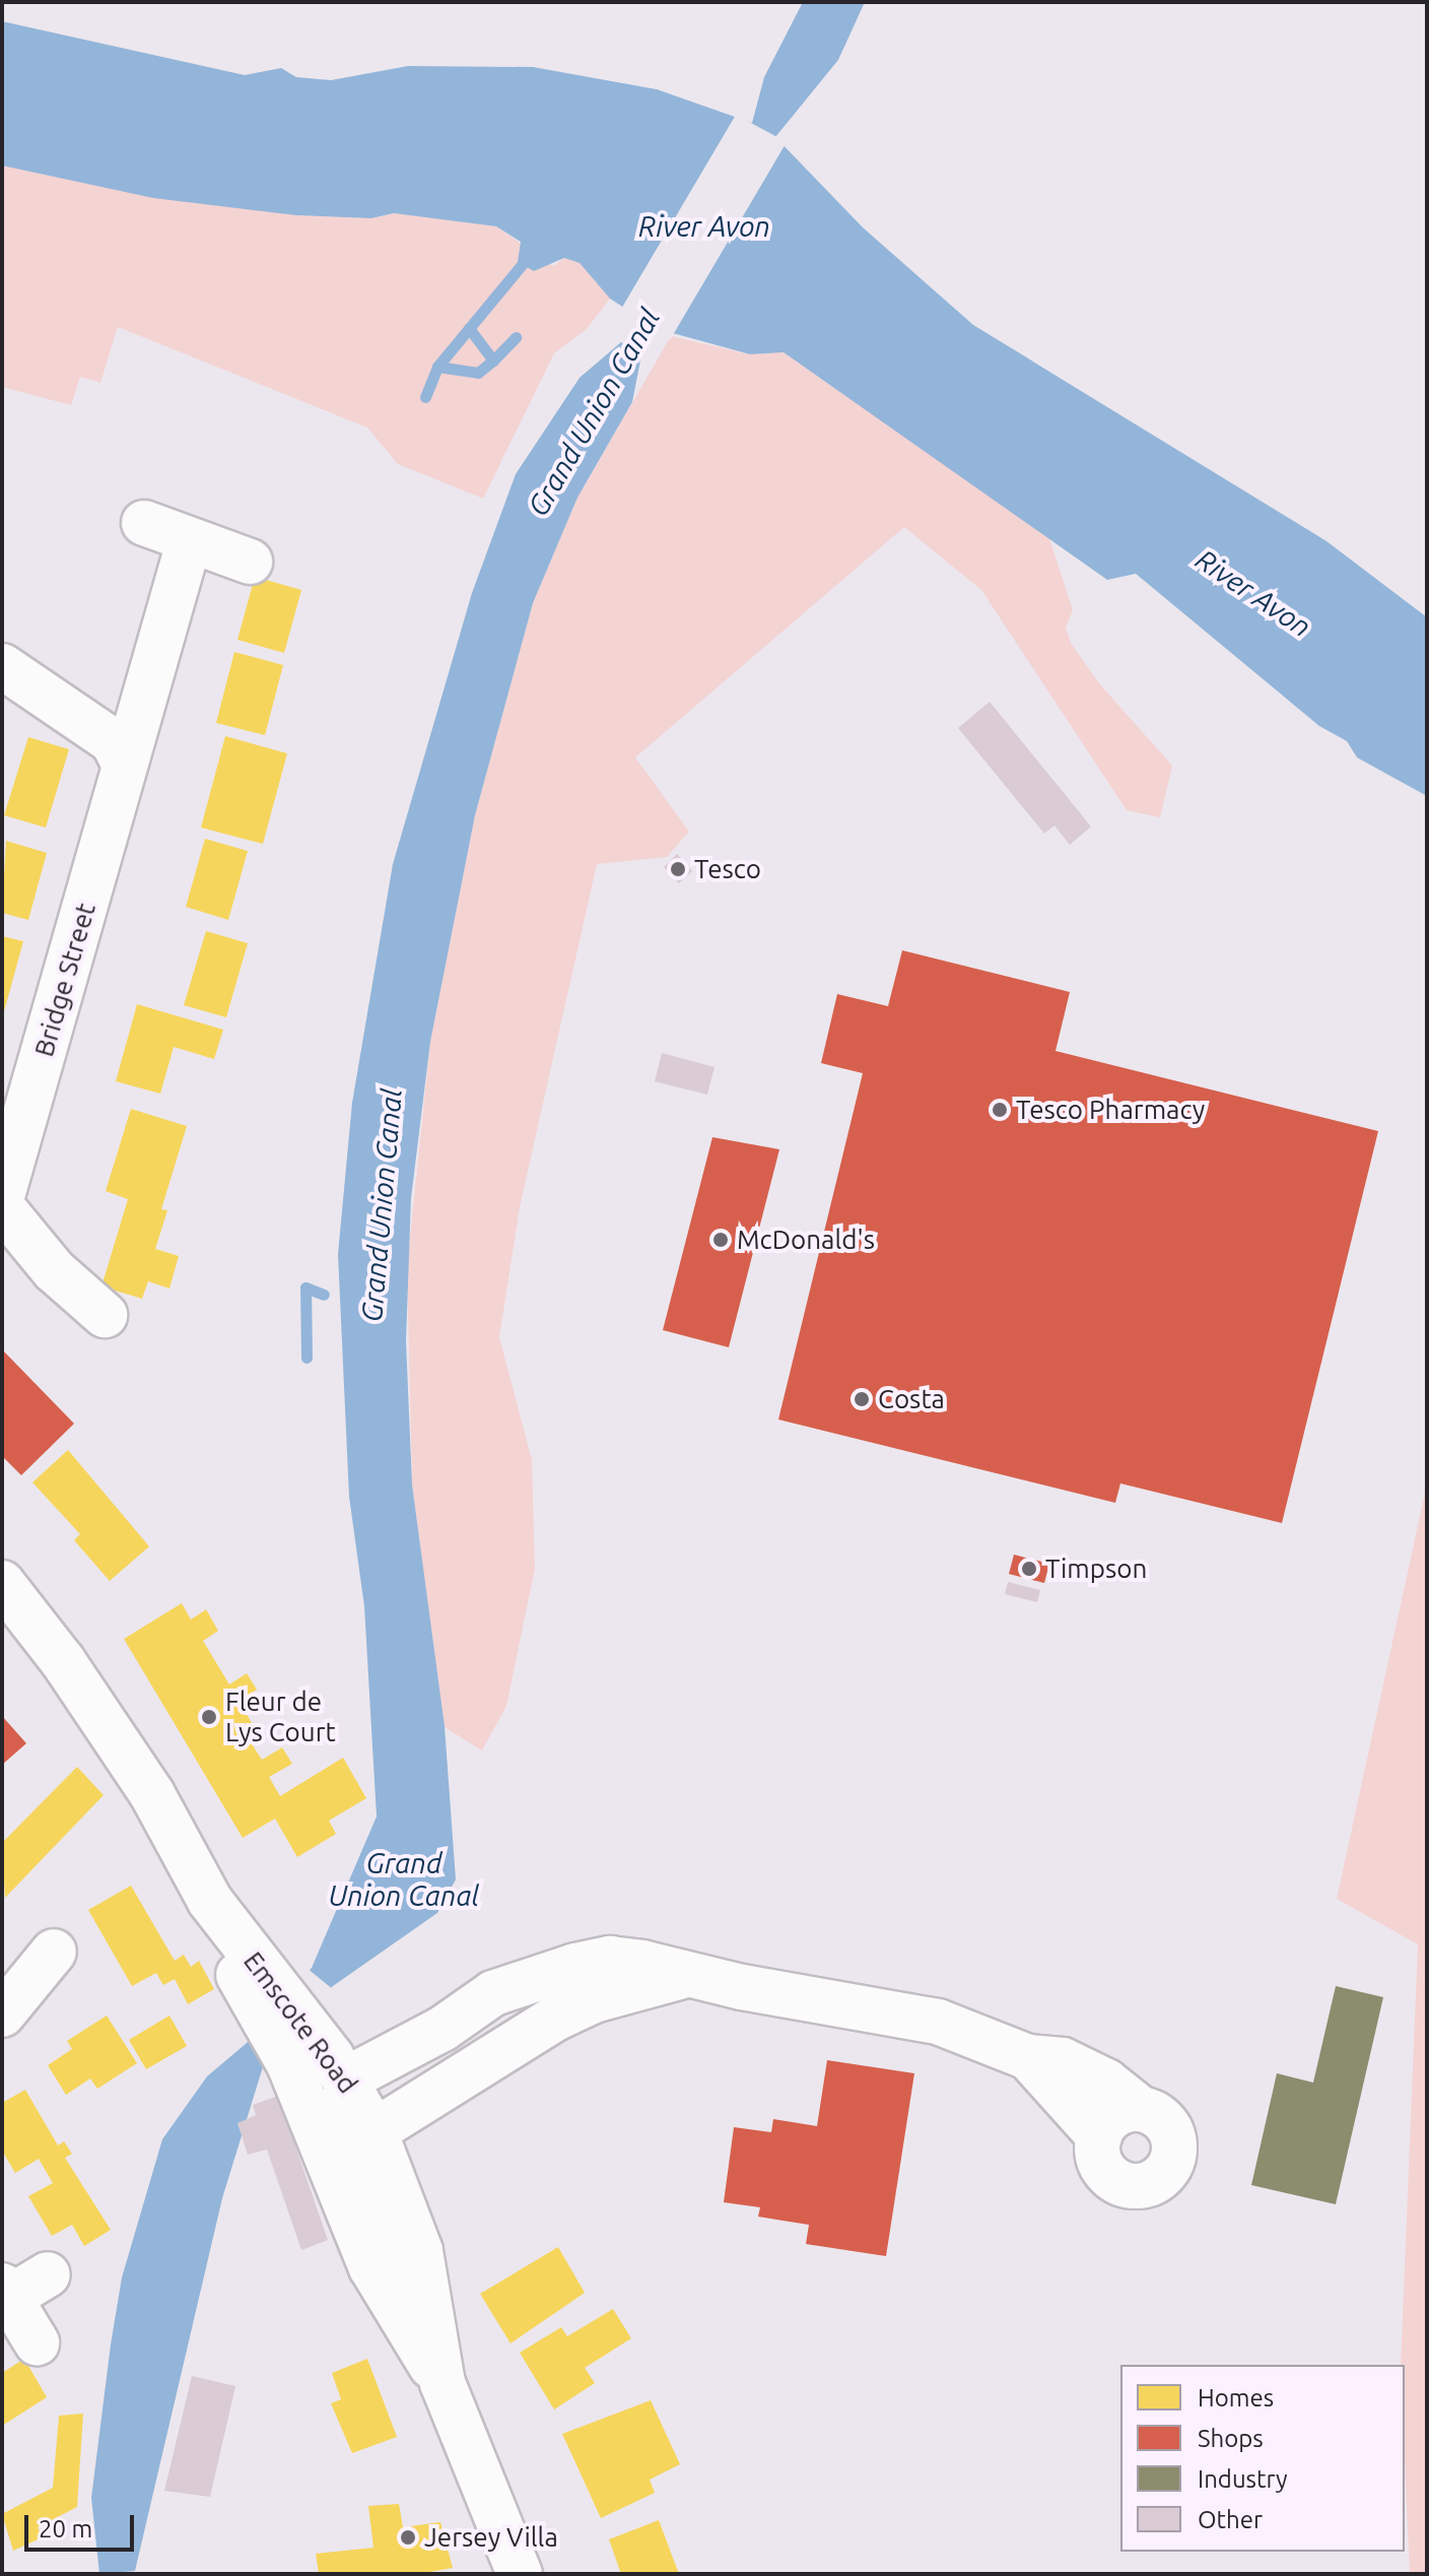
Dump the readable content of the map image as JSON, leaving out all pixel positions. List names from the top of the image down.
{
  "streets": {
    "street": ["Bridge Street", "Emscote Road"]
  },
  "water": ["River Avon", "Grand Union Canal"],
  "places": [
    "Tesco",
    "Tesco Pharmacy",
    "McDonald's",
    "Costa",
    "Timpson",
    "Fleur de Lys Court",
    "Jersey Villa"
  ],
  "legend": [
    "Homes",
    "Shops",
    "Industry",
    "Other"
  ],
  "scale_bar": "20 m"
}
